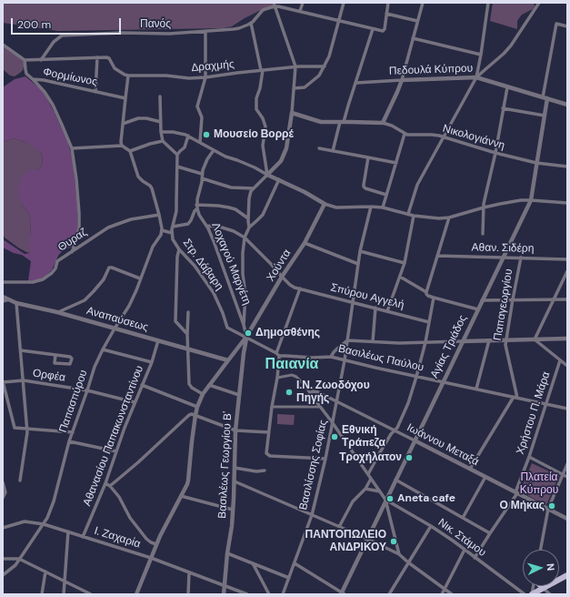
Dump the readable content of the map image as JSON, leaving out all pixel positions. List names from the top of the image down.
{
  "streets": {
    "street": [
      "Πανός",
      "Δραχμής",
      "Πεδουλά Κύπρου",
      "Φορμίωνος",
      "Νικολογιάννη",
      "Θυραζ",
      "Αθαν. Σιδέρη",
      "Λοχαγού Μαργέτη",
      "Στρ. Δάβαρη",
      "Χούντα",
      "Σπύρου Αγγελή",
      "Παπαγεωργίου",
      "Αναπαύσεως",
      "Αγίας Τριάδος",
      "Βασιλέως Παύλου",
      "Ορφέα",
      "Παπασπύρου",
      "Χρήστου Π. Μάρα",
      "Αθανασίου Παπακωνσταντίνου",
      "Ιωάννου Μεταξά",
      "Βασιλέως Γεωργίου Β'",
      "Βασιλίσσης Σοφίας",
      "Ι. Ζαχαρία",
      "Νικ. Στάμου"
    ]
  },
  "crossings": [
    ["Πεδουλά Κύπρου", "Αγίας Τριάδος"],
    ["Νικολογιάννη", "Αγίας Τριάδος"],
    ["Αθαν. Σιδέρη", "Παπαγεωργίου"],
    ["Αθαν. Σιδέρη", "Αγίας Τριάδος"],
    ["Λοχαγού Μαργέτη", "Σπύρου Αγγελή"],
    ["Στρ. Δάβαρη", "Χούντα"],
    ["Στρ. Δάβαρη", "Βασιλέως Γεωργίου Β'"],
    ["Χούντα", "Σπύρου Αγγελή"],
    ["Χούντα", "Βασιλέως Γεωργίου Β'"],
    ["Σπύρου Αγγελή", "Βασιλίσσης Σοφίας"],
    ["Παπαγεωργίου", "Βασιλέως Παύλου"],
    ["Αναπαύσεως", "Παπασπύρου"],
    ["Αναπαύσεως", "Αθανασίου Παπακωνσταντίνου"],
    ["Αγίας Τριάδος", "Βασιλέως Παύλου"],
    ["Αγίας Τριάδος", "Ιωάννου Μεταξά"],
    ["Αγίας Τριάδος", "Νικ. Στάμου"],
    ["Βασιλέως Παύλου", "Χρήστου Π. Μάρα"],
    ["Βασιλέως Παύλου", "Βασιλίσσης Σοφίας"],
    ["Ορφέα", "Παπασπύρου"],
    ["Ορφέα", "Αθανασίου Παπακωνσταντίνου"],
    ["Παπασπύρου", "Ι. Ζαχαρία"],
    ["Χρήστου Π. Μάρα", "Ιωάννου Μεταξά"],
    ["Χρήστου Π. Μάρα", "Νικ. Στάμου"],
    ["Αθανασίου Παπακωνσταντίνου", "Ι. Ζαχαρία"],
    ["Ιωάννου Μεταξά", "Βασιλίσσης Σοφίας"],
    ["Βασιλέως Γεωργίου Β'", "Ι. Ζαχαρία"]
  ],
  "districts": ["Παιανία"],
  "parks": ["Πλατεία Κύπρου"],
  "places": [
    "Μουσείο Βορρέ",
    "Δημοσθένης",
    "Ι.Ν. Ζωοδόχου Πηγής",
    "Εθνική Τράπεζα",
    "Τροχήλατον",
    "Aneta cafe",
    "Ο Μήκας",
    "ΠΑΝΤΟΠΩΛΕΙΟ ΑΝΔΡΙΚΟΥ"
  ],
  "scale_bar": "200 m",
  "north": "right"
}
